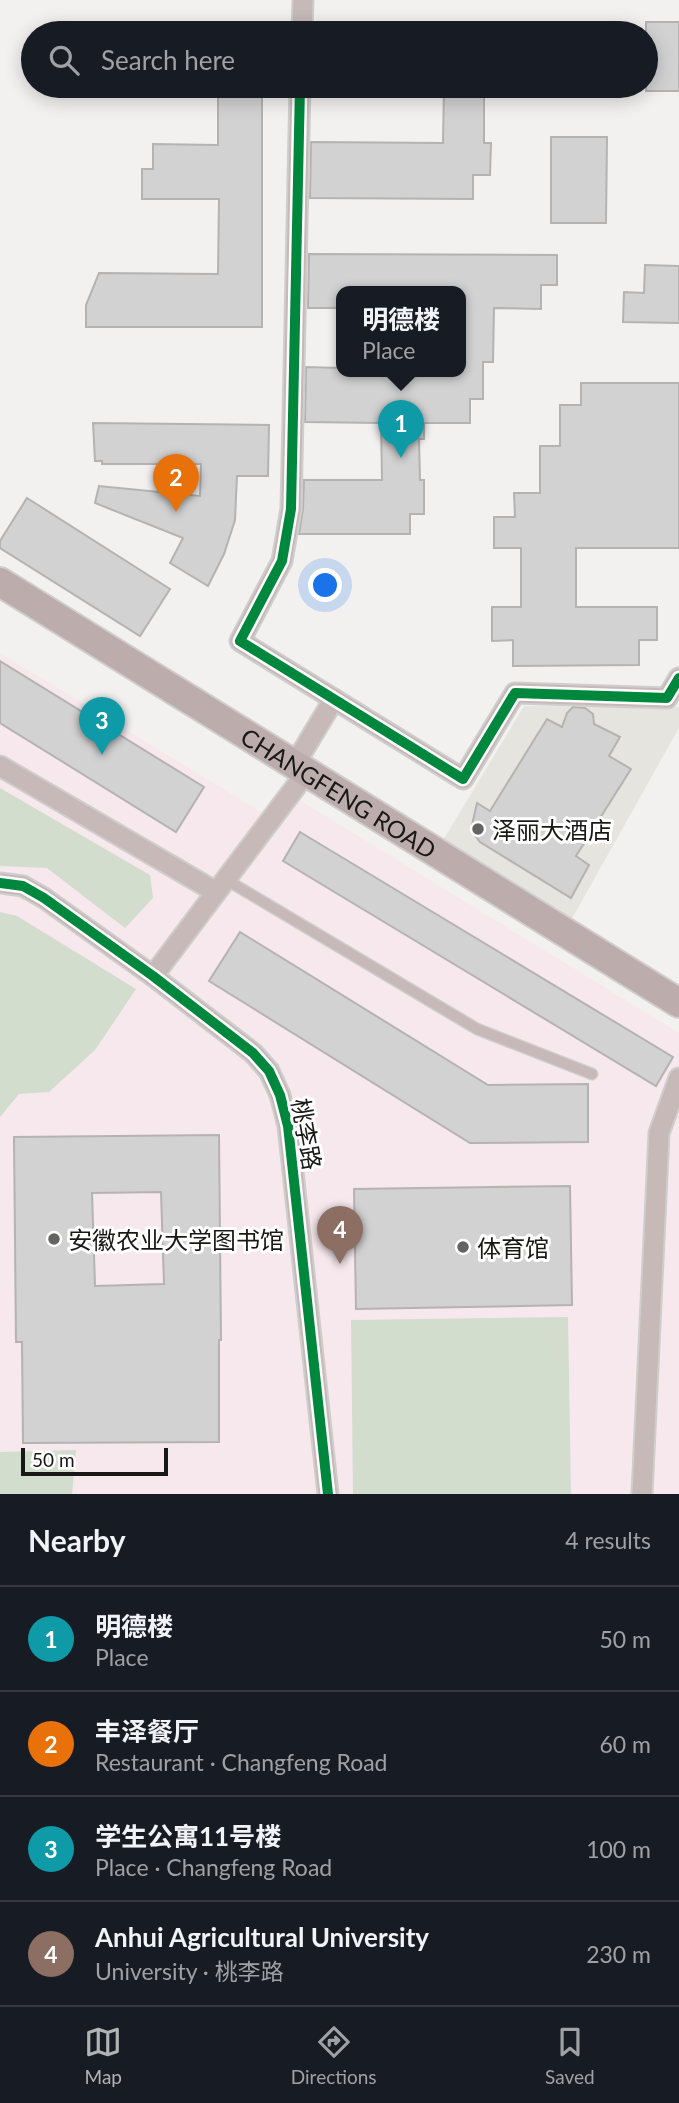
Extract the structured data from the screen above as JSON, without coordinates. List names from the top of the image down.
{
  "streets": {
    "main road": ["CHANGFENG ROAD"],
    "street": ["桃李路"]
  },
  "places": ["泽丽大酒店", "安徽农业大学图书馆", "体育馆"],
  "scale_bar": "50 m",
  "page": {
    "search": "Search here",
    "popup": ["明德楼", "Place"],
    "pins": [
      "1",
      "2",
      "3",
      "4"
    ],
    "scale": "50 m",
    "heading": ["Nearby", "4 results"],
    "list": [
      {
        "mark": "1",
        "name": "明德楼",
        "note": "Place",
        "value": "50 m"
      },
      {
        "mark": "2",
        "name": "丰泽餐厅",
        "note": "Restaurant · Changfeng Road",
        "value": "60 m"
      },
      {
        "mark": "3",
        "name": "学生公寓11号楼",
        "note": "Place · Changfeng Road",
        "value": "100 m"
      },
      {
        "mark": "4",
        "name": "Anhui Agricultural University",
        "note": "University · 桃李路",
        "value": "230 m"
      }
    ],
    "nav": ["Map", "Directions", "Saved"]
  }
}
